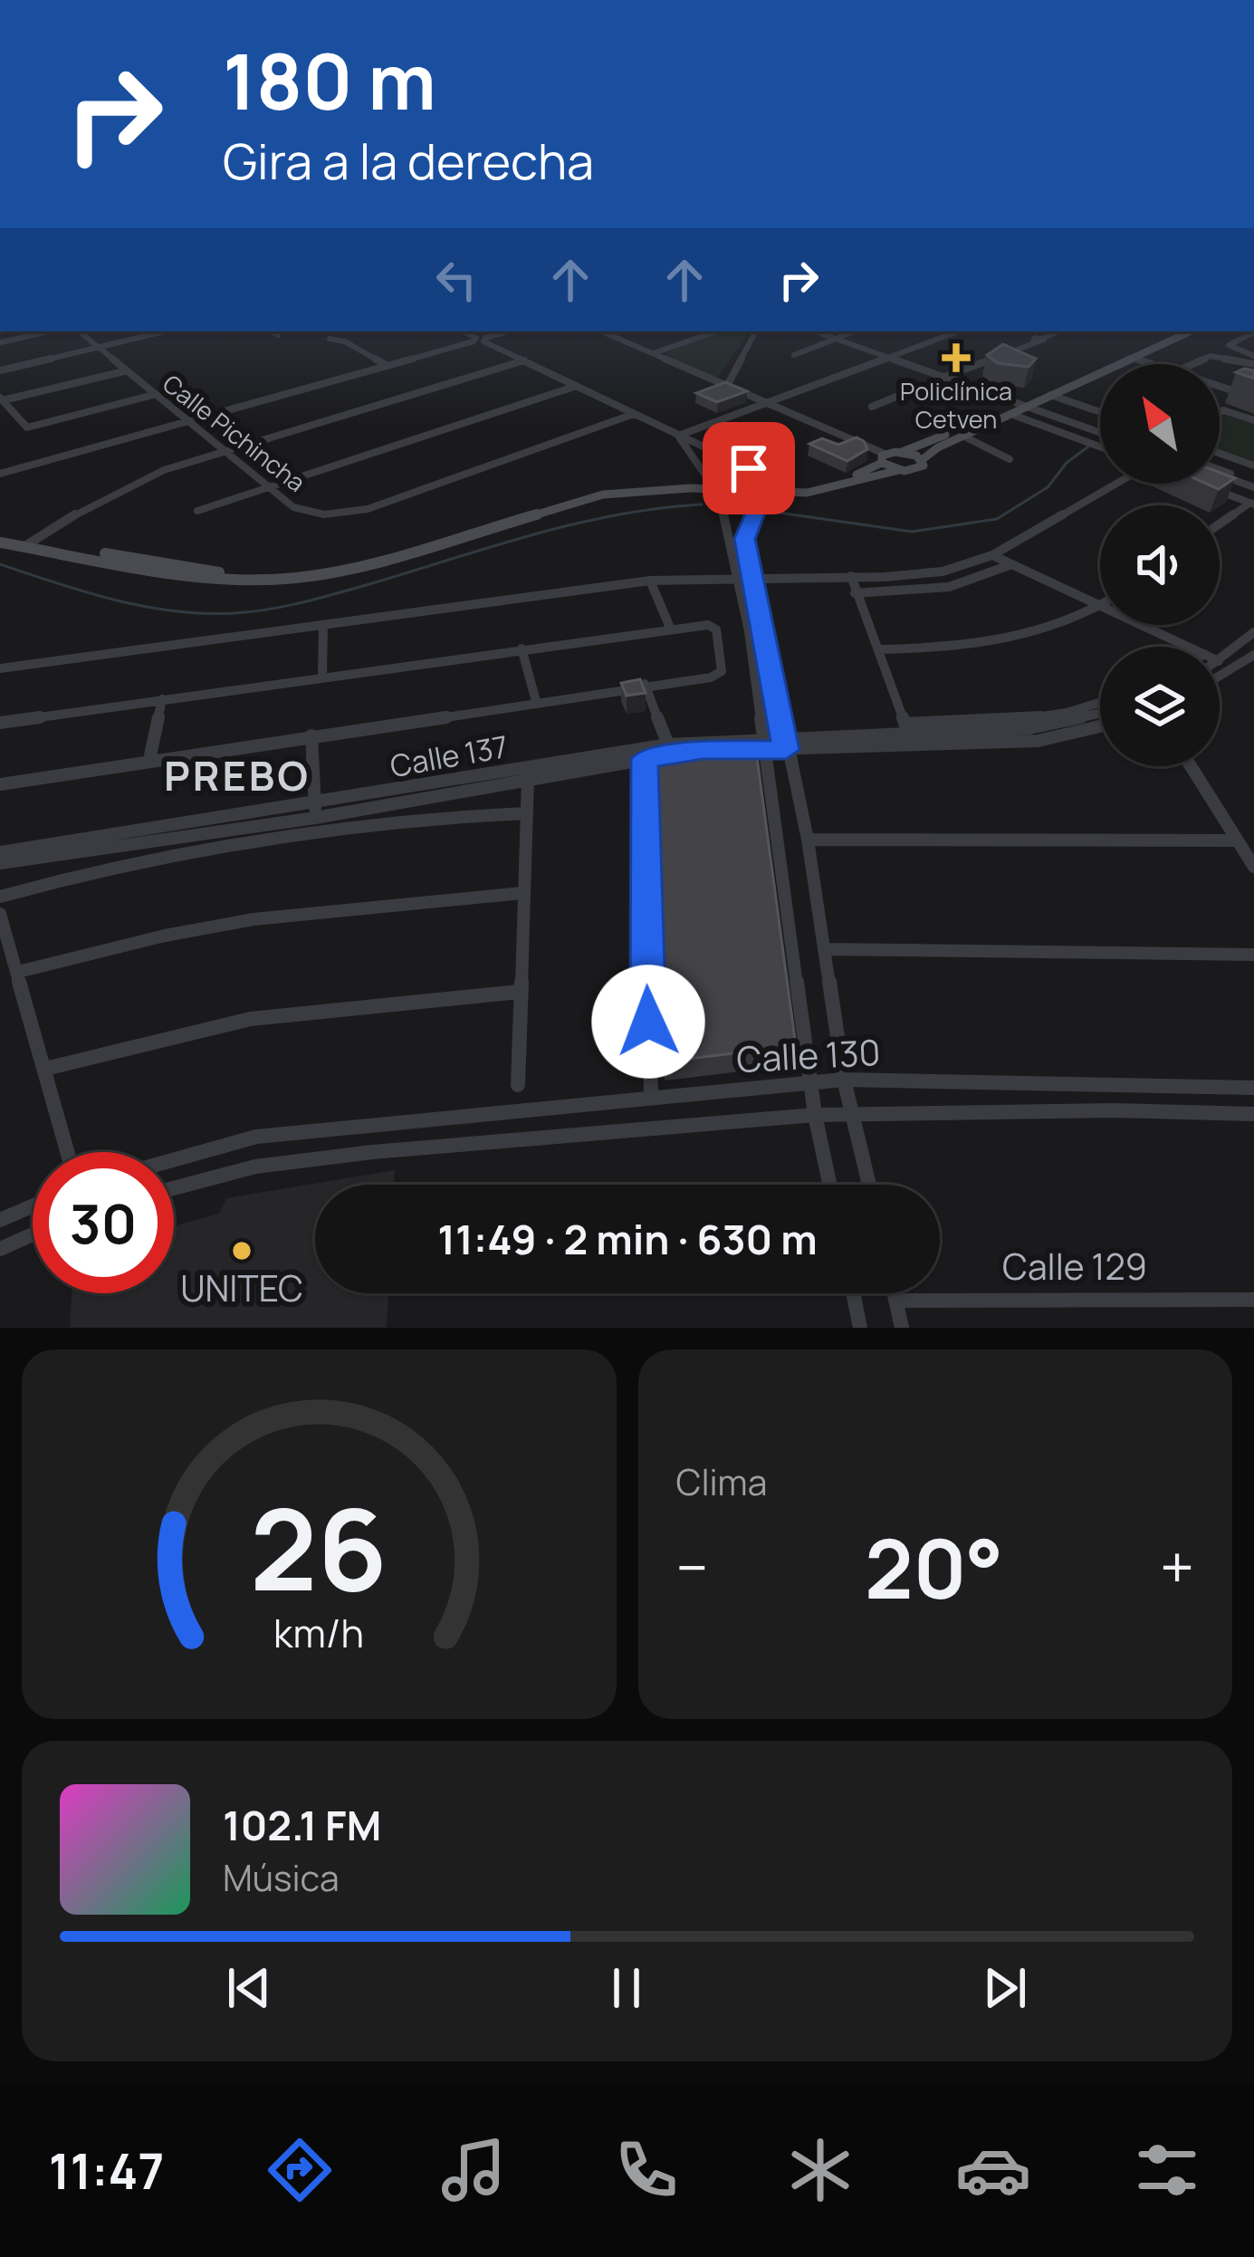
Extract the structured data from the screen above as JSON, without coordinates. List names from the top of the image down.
{
  "streets": {
    "street": [
      "Calle Pichincha",
      "Calle 137",
      "Calle 130",
      "Calle 129"
    ]
  },
  "districts": ["PREBO"],
  "places": {
    "health": ["Policlínica Cetven"],
    "other": ["UNITEC"]
  },
  "north": "top left",
  "page": {
    "turn": ["180 m", "Gira a la derecha"],
    "limit": "30",
    "trip": "11:49 · 2 min · 630 m",
    "tile": "Clima",
    "heat": ["−", "20°", "+"],
    "song": ["102.1 FM", "Música"],
    "tabs": "11:47",
    "gauge": ["26", "km/h"]
  }
}
